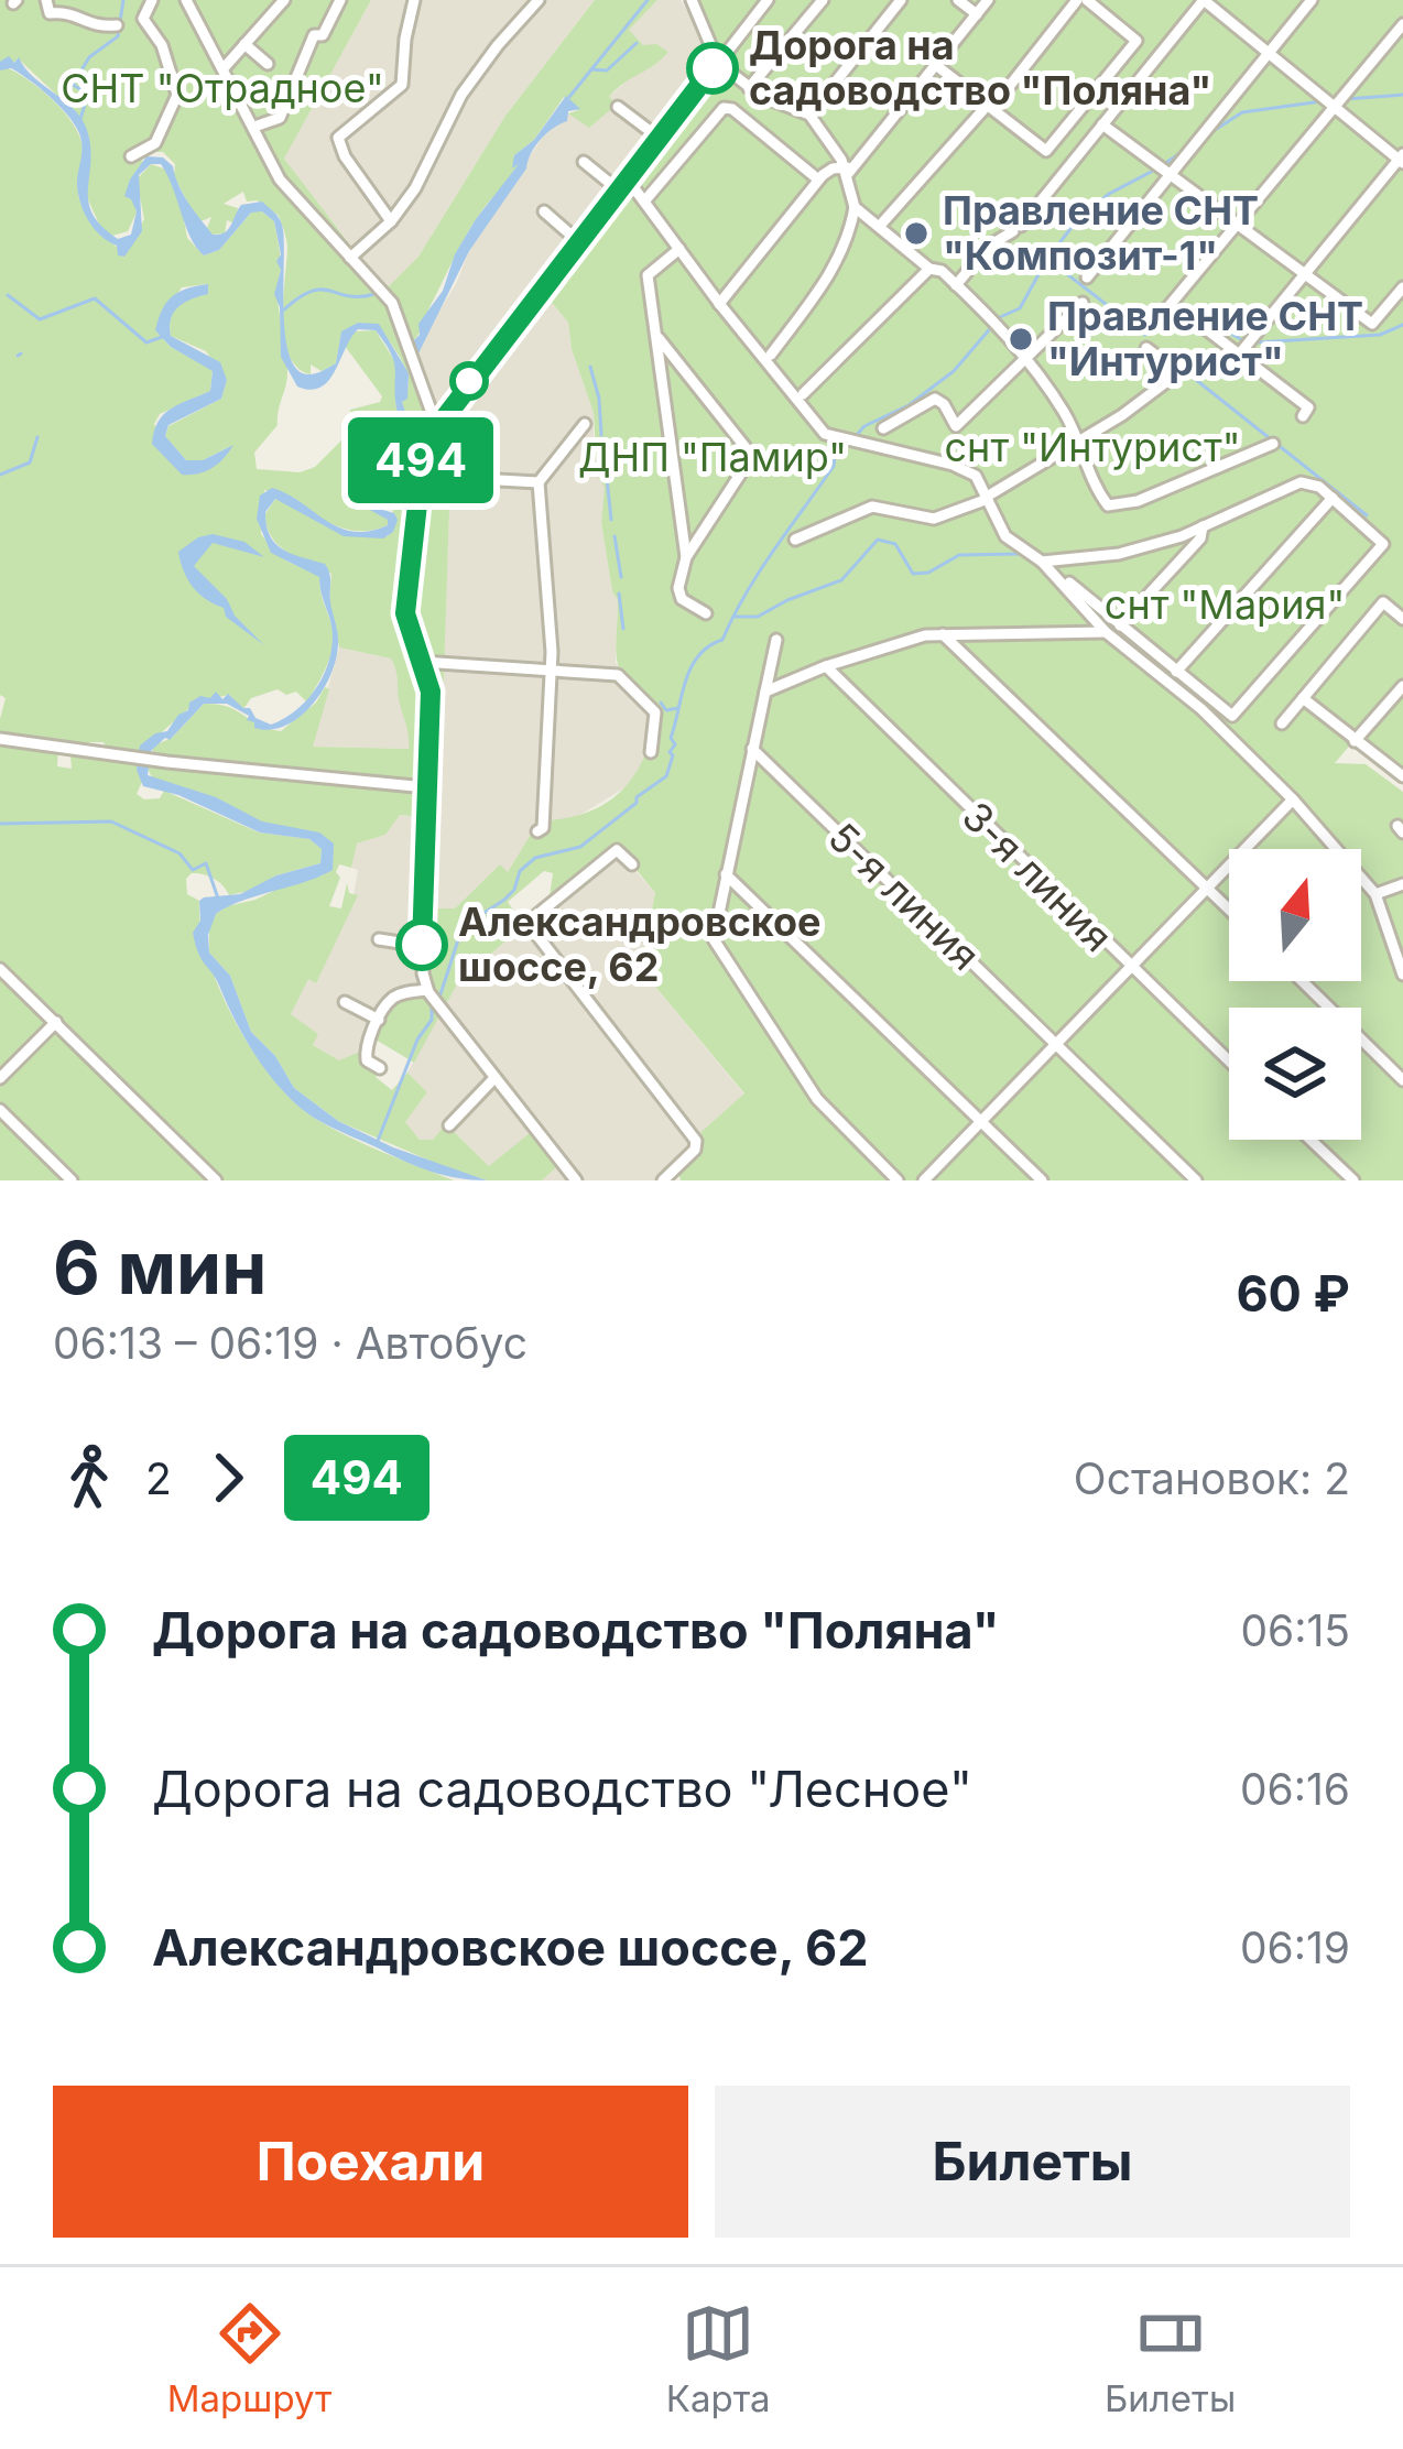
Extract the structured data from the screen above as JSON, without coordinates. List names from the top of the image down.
{
  "streets": {
    "street": ["3-я линия", "5-я линия"]
  },
  "parks": [
    "СНТ \"Отрадное\"",
    "снт \"Интурист\"",
    "ДНП \"Памир\"",
    "снт \"Мария\""
  ],
  "places": [
    "Дорога на садоводство \"Поляна\"",
    "Правление СНТ \"Композит-1\"",
    "Правление СНТ \"Интурист\"",
    "Александровское шоссе, 62"
  ],
  "lines": ["bus line 494"],
  "north": "top",
  "page": {
    "on_map": "494",
    "heading": ["6 мин", "06:13 – 06:19 · Автобус", "60 ₽"],
    "legs": ["2", "494", "Остановок: 2"],
    "list": [
      {
        "name": "Дорога на садоводство \"Поляна\"",
        "value": "06:15"
      },
      {
        "name": "Дорога на садоводство \"Лесное\"",
        "value": "06:16"
      },
      {
        "name": "Александровское шоссе, 62",
        "value": "06:19"
      }
    ],
    "buttons": ["Поехали", "Билеты"],
    "tabs": ["Маршрут", "Карта", "Билеты"]
  }
}
